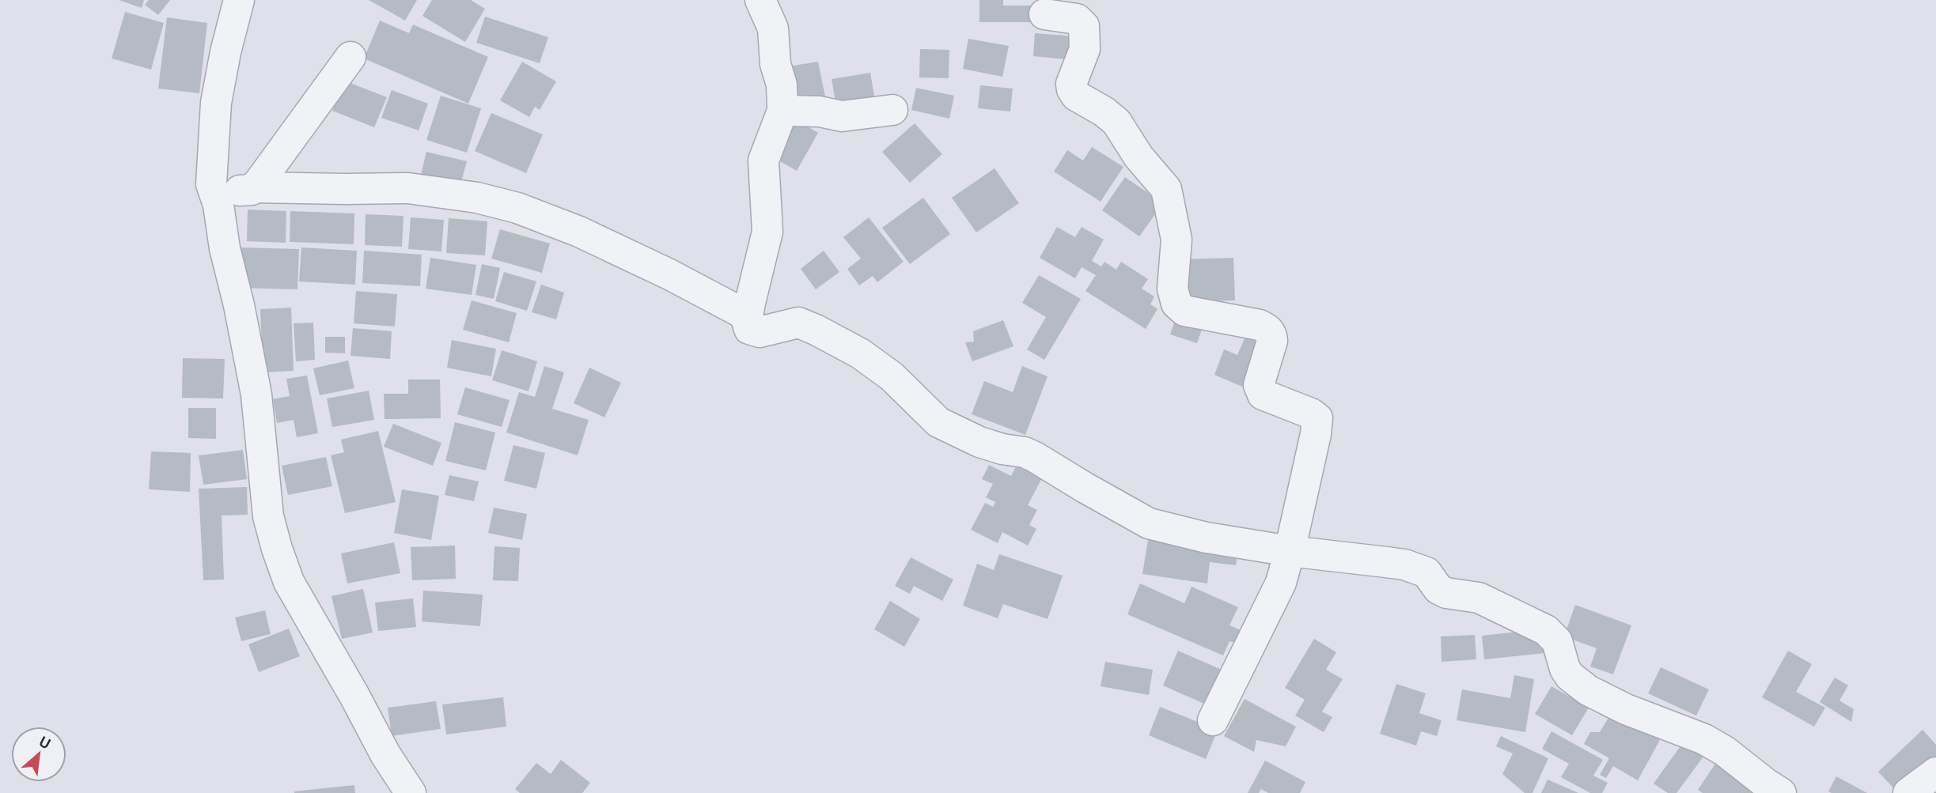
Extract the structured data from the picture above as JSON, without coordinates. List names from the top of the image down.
{
  "north": "top right"
}
